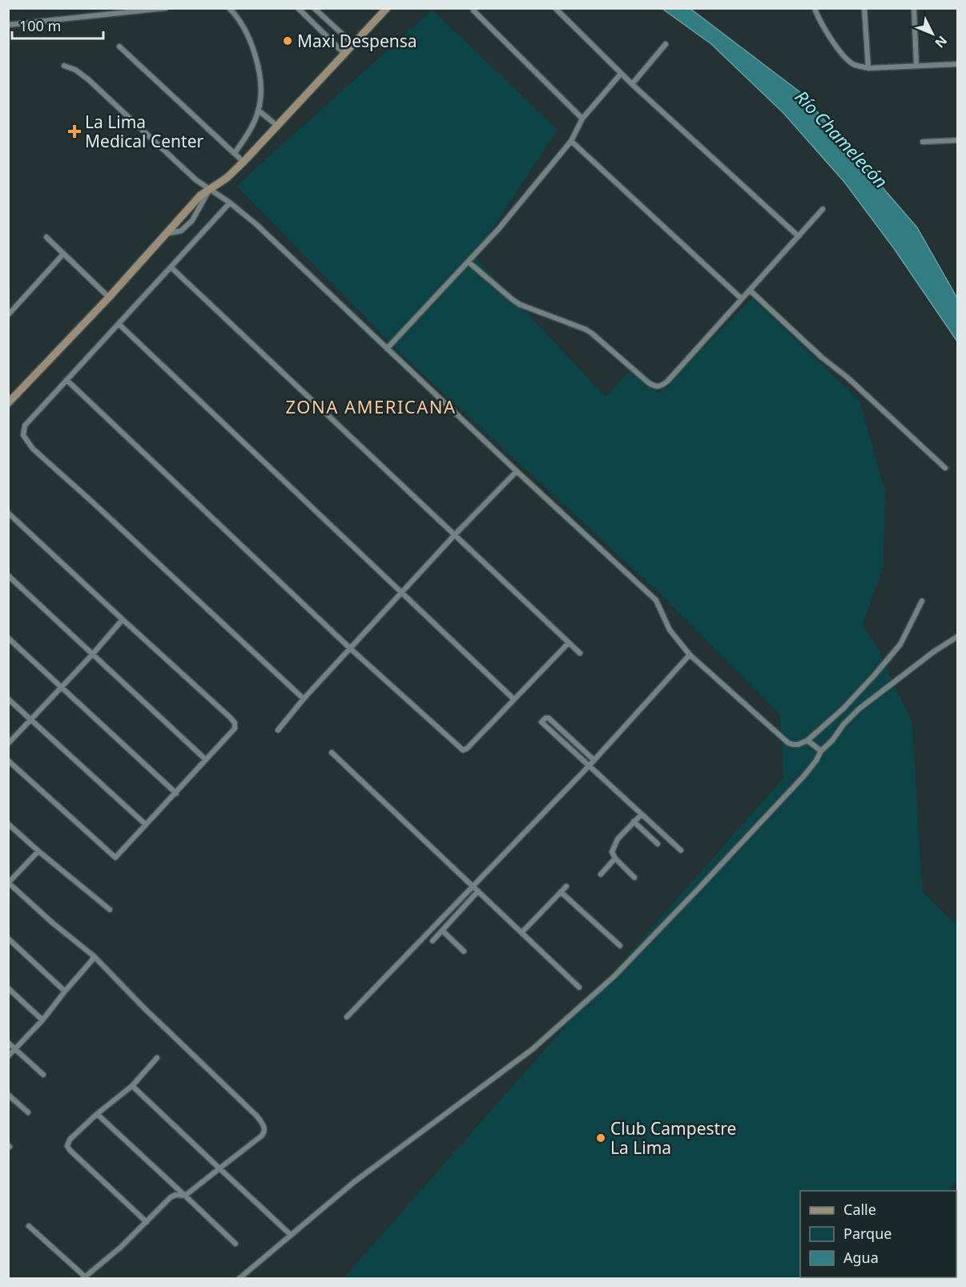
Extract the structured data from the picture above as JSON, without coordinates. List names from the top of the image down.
{
  "districts": ["ZONA AMERICANA"],
  "water": ["Río Chamelecón"],
  "places": {
    "other": ["Maxi Despensa", "Club Campestre La Lima"],
    "health": ["La Lima Medical Center"]
  },
  "legend": ["Calle", "Parque", "Agua"],
  "scale_bar": "100 m",
  "north": "bottom right"
}
